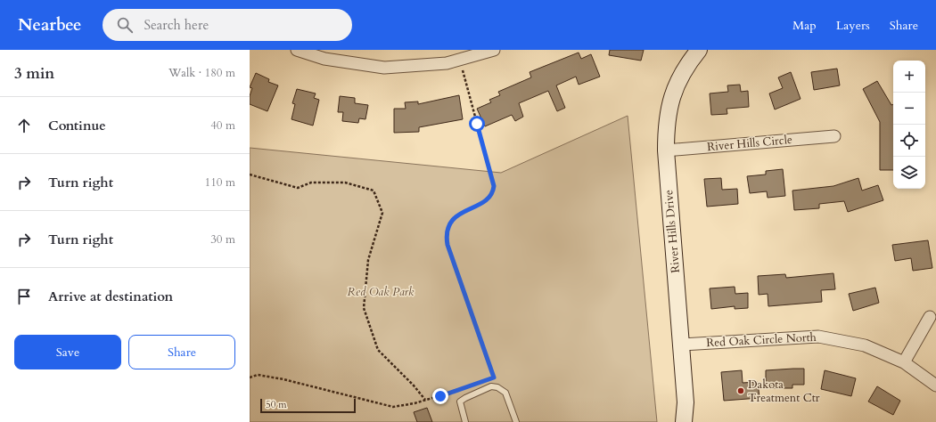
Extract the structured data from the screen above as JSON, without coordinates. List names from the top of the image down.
{
  "streets": {
    "street": ["River Hills Circle", "River Hills Drive", "Red Oak Circle North"]
  },
  "crossings": [
    ["River Hills Circle", "River Hills Drive"],
    ["River Hills Drive", "Red Oak Circle North"]
  ],
  "parks": ["Red Oak Park"],
  "places": ["Dakota Treatment Ctr"],
  "scale_bar": "50 m",
  "page": {
    "header": "Nearbee",
    "search": "Search here",
    "nav": ["Map", "Layers", "Share"],
    "heading": ["3 min", "Walk · 180 m"],
    "map_buttons": ["+", "−"],
    "list": [
      ["Continue", "40 m"],
      ["Turn right", "110 m"],
      ["Turn right", "30 m"],
      "Arrive at destination"
    ],
    "buttons": ["Save", "Share"],
    "scale": "50 m"
  }
}
